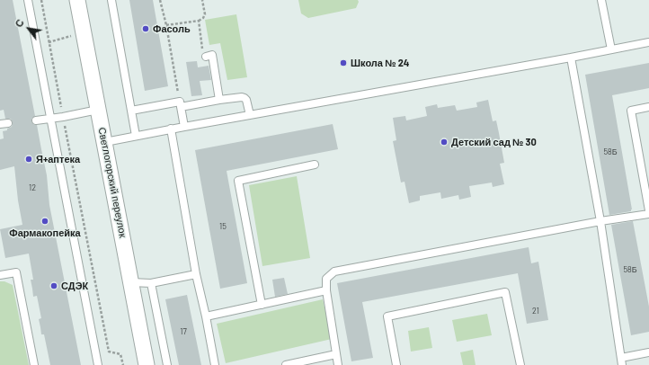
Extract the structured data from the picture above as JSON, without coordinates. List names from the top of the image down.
{
  "streets": {
    "street": ["Светлогорский переулок"]
  },
  "places": [
    "Фасоль",
    "Школа № 24",
    "Детский сад № 30",
    "Я+аптека",
    "Фармакопейка",
    "СДЭК"
  ],
  "house_numbers": [
    "58Б",
    "12",
    "15",
    "58Б",
    "21",
    "17"
  ],
  "north": "top left"
}
